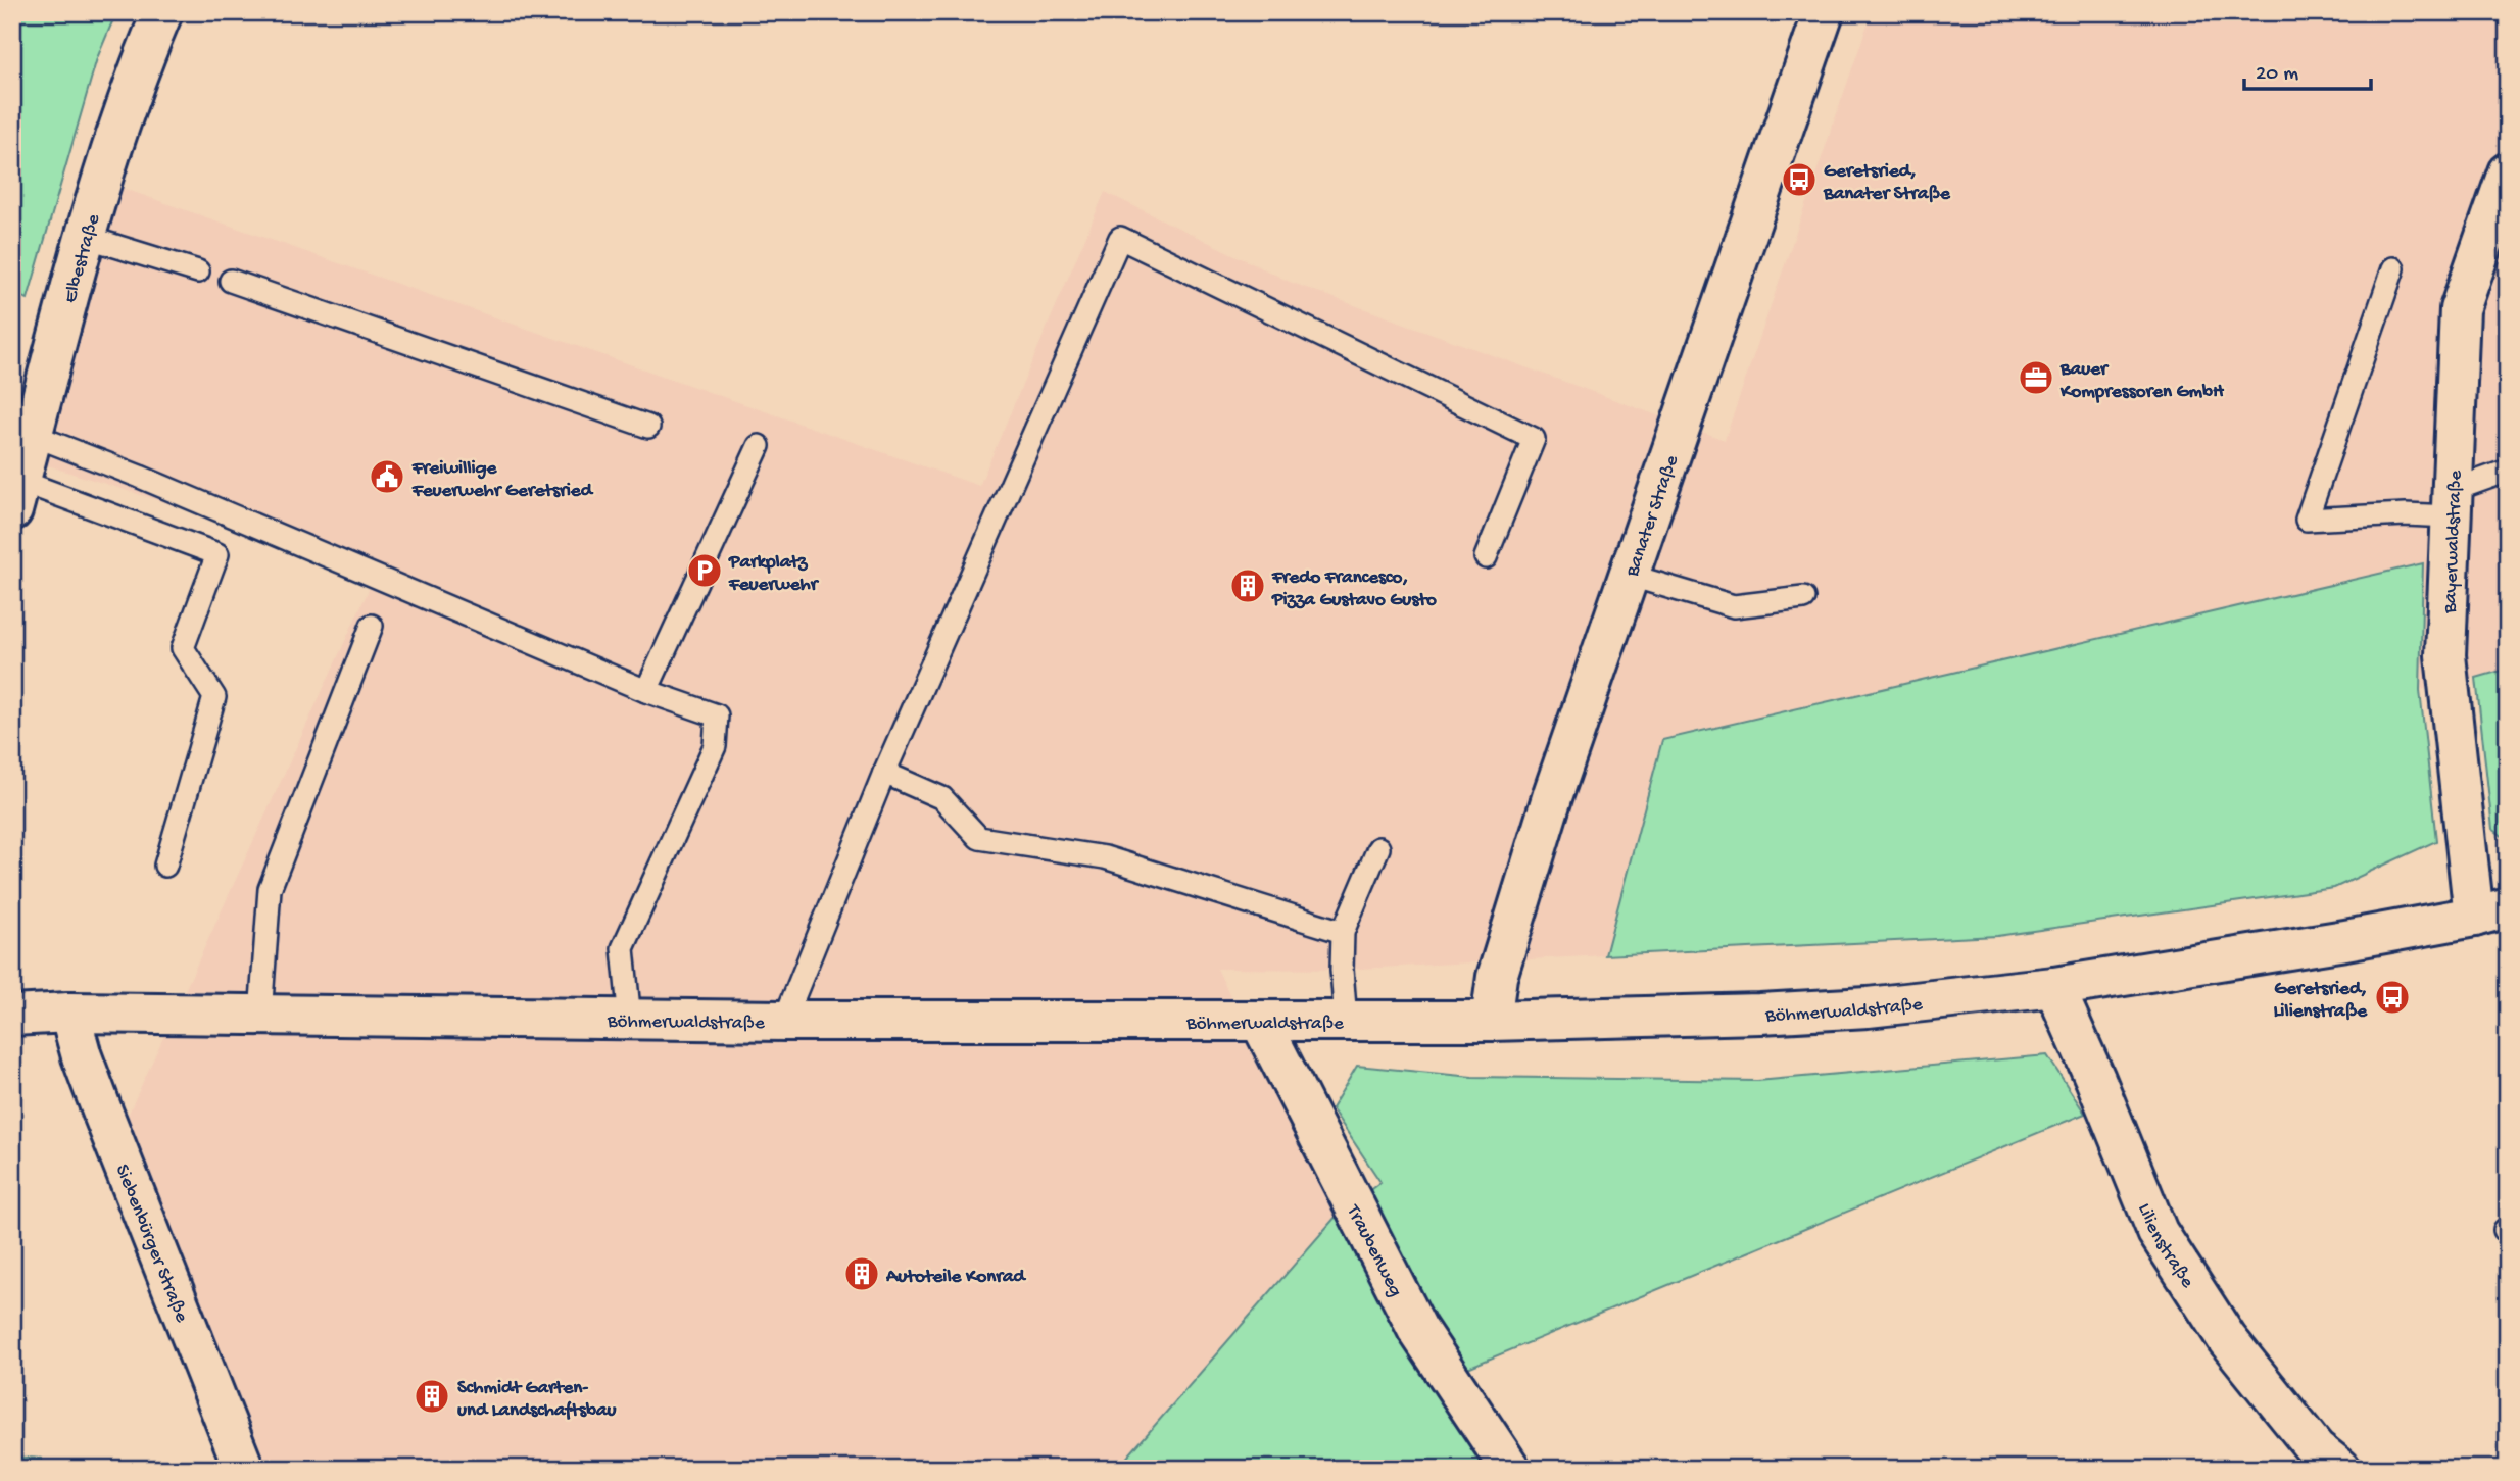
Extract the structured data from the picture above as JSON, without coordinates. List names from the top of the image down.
{
  "streets": {
    "street": [
      "Elbestraße",
      "Banater Straße",
      "Bayerwaldstraße",
      "Böhmerwaldstraße",
      "Siebenbürger Straße",
      "Lilienstraße",
      "Traubenweg"
    ]
  },
  "crossings": [
    ["Banater Straße", "Böhmerwaldstraße"],
    ["Bayerwaldstraße", "Böhmerwaldstraße"],
    ["Böhmerwaldstraße", "Siebenbürger Straße"],
    ["Böhmerwaldstraße", "Lilienstraße"],
    ["Böhmerwaldstraße", "Traubenweg"]
  ],
  "places": {
    "bus stop": ["Geretsried, Banater Straße", "Geretsried, Lilienstraße"],
    "office": ["Bauer Kompressoren GmbH"],
    "public building": ["Freiwillige Feuerwehr Geretsried"],
    "parking": ["Parkplatz Feuerwehr"],
    "building": ["Fredo Francesco, Pizza Gustavo Gusto", "Autoteile Konrad", "Schmidt Garten- und Landschaftsbau"]
  },
  "scale_bar": "20 m"
}
